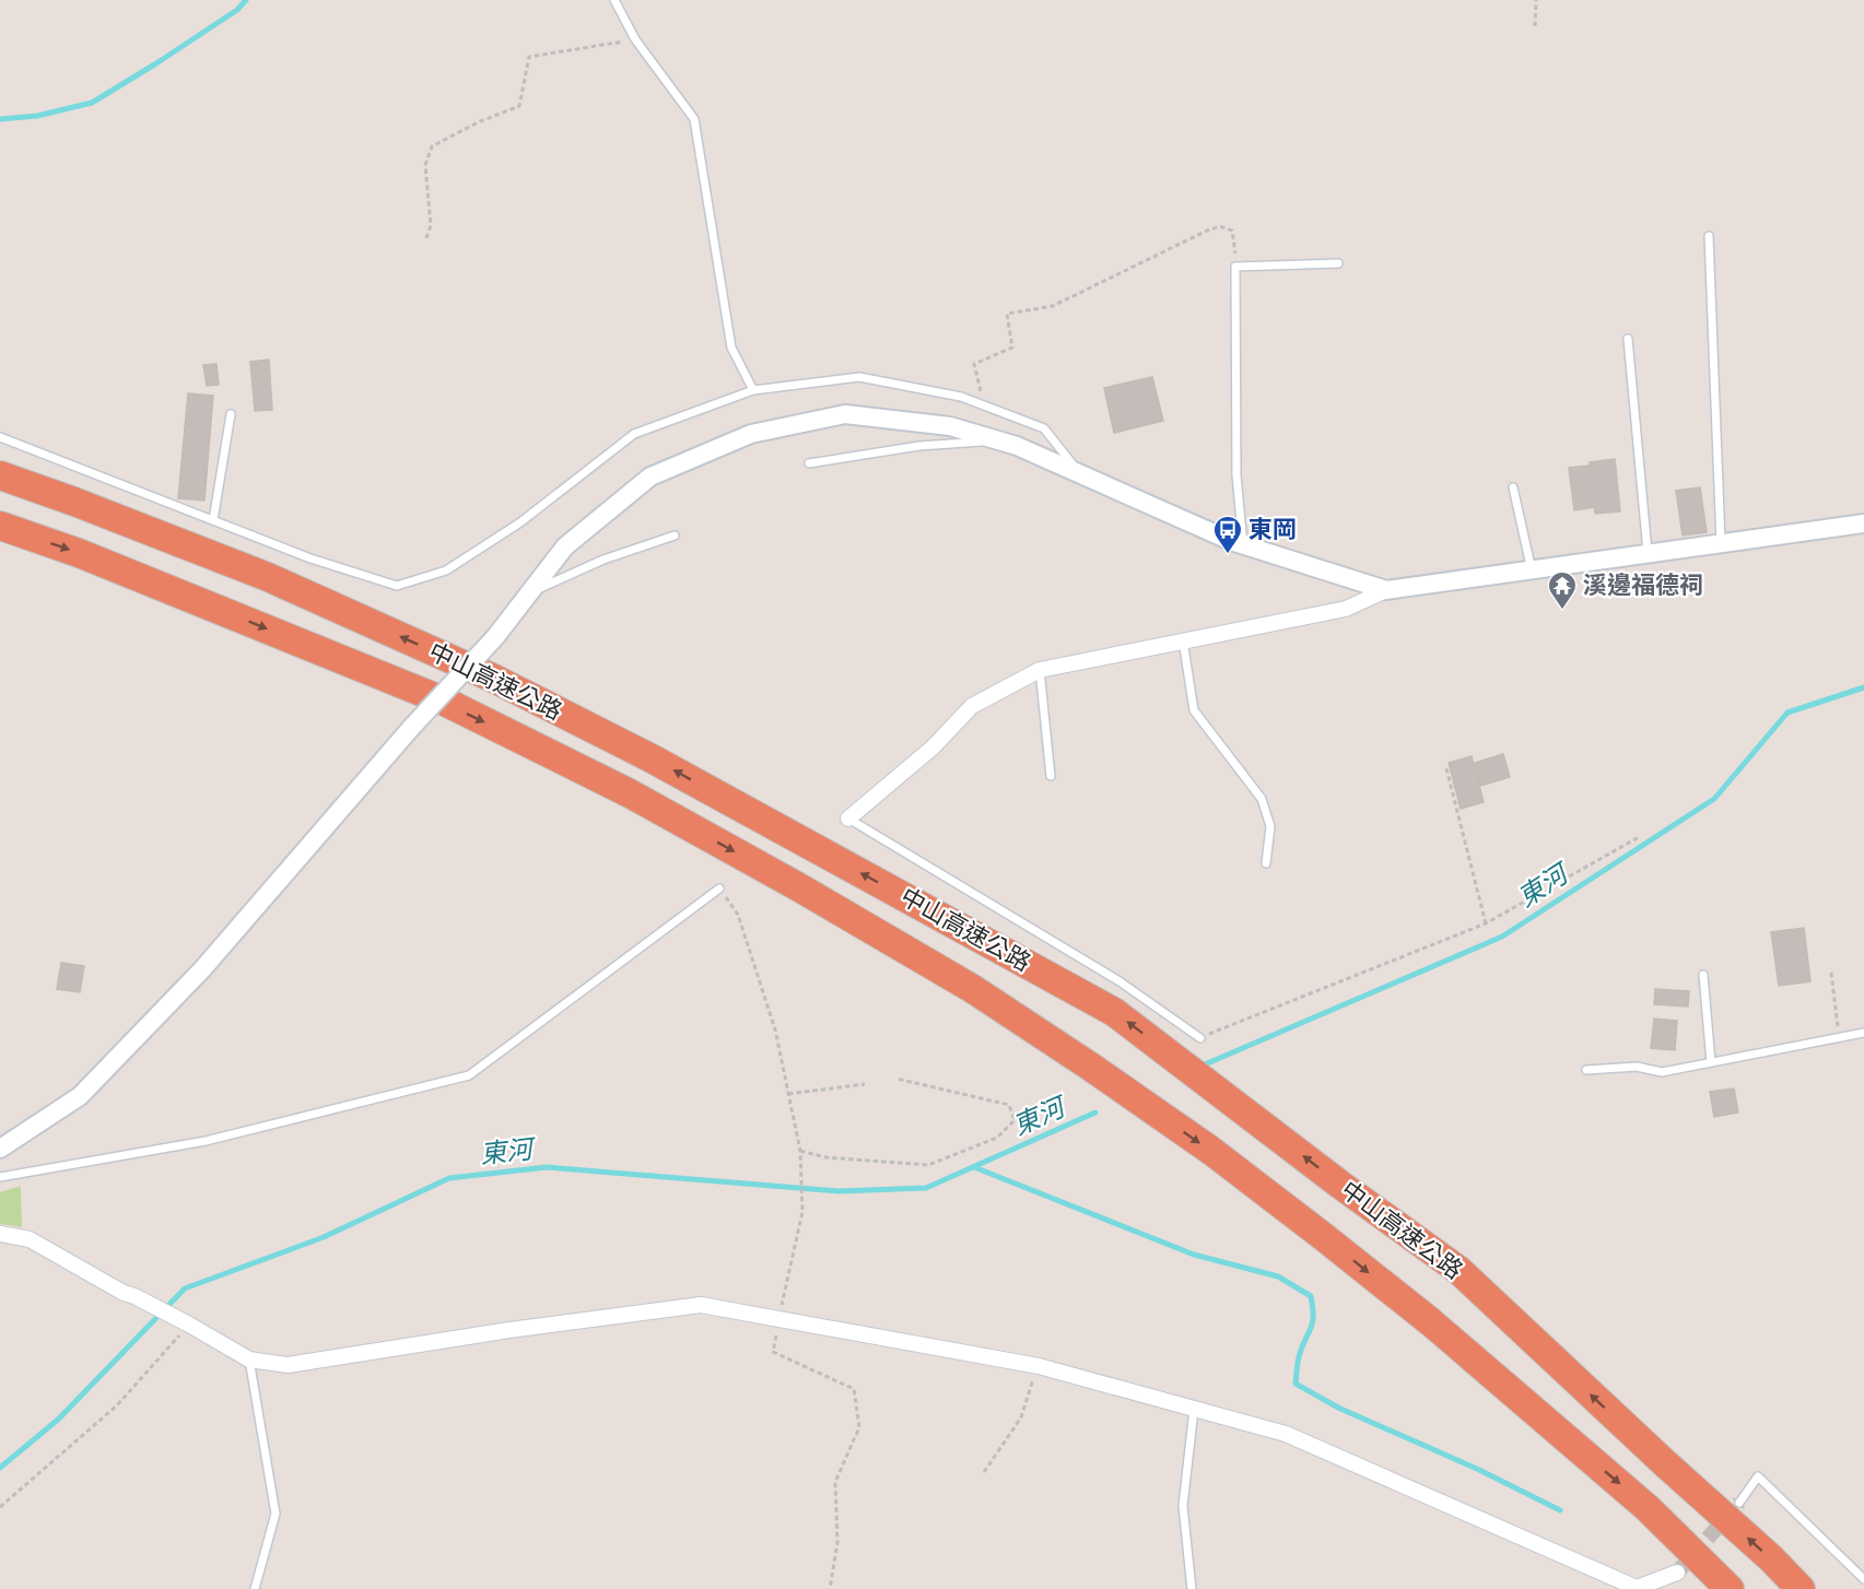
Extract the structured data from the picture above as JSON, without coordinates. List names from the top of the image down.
{
  "streets": {
    "highway": ["中山高速公路"]
  },
  "water": ["東河"],
  "places": {
    "bus stop": ["東岡"],
    "temple": ["溪邊福德祠"]
  }
}
